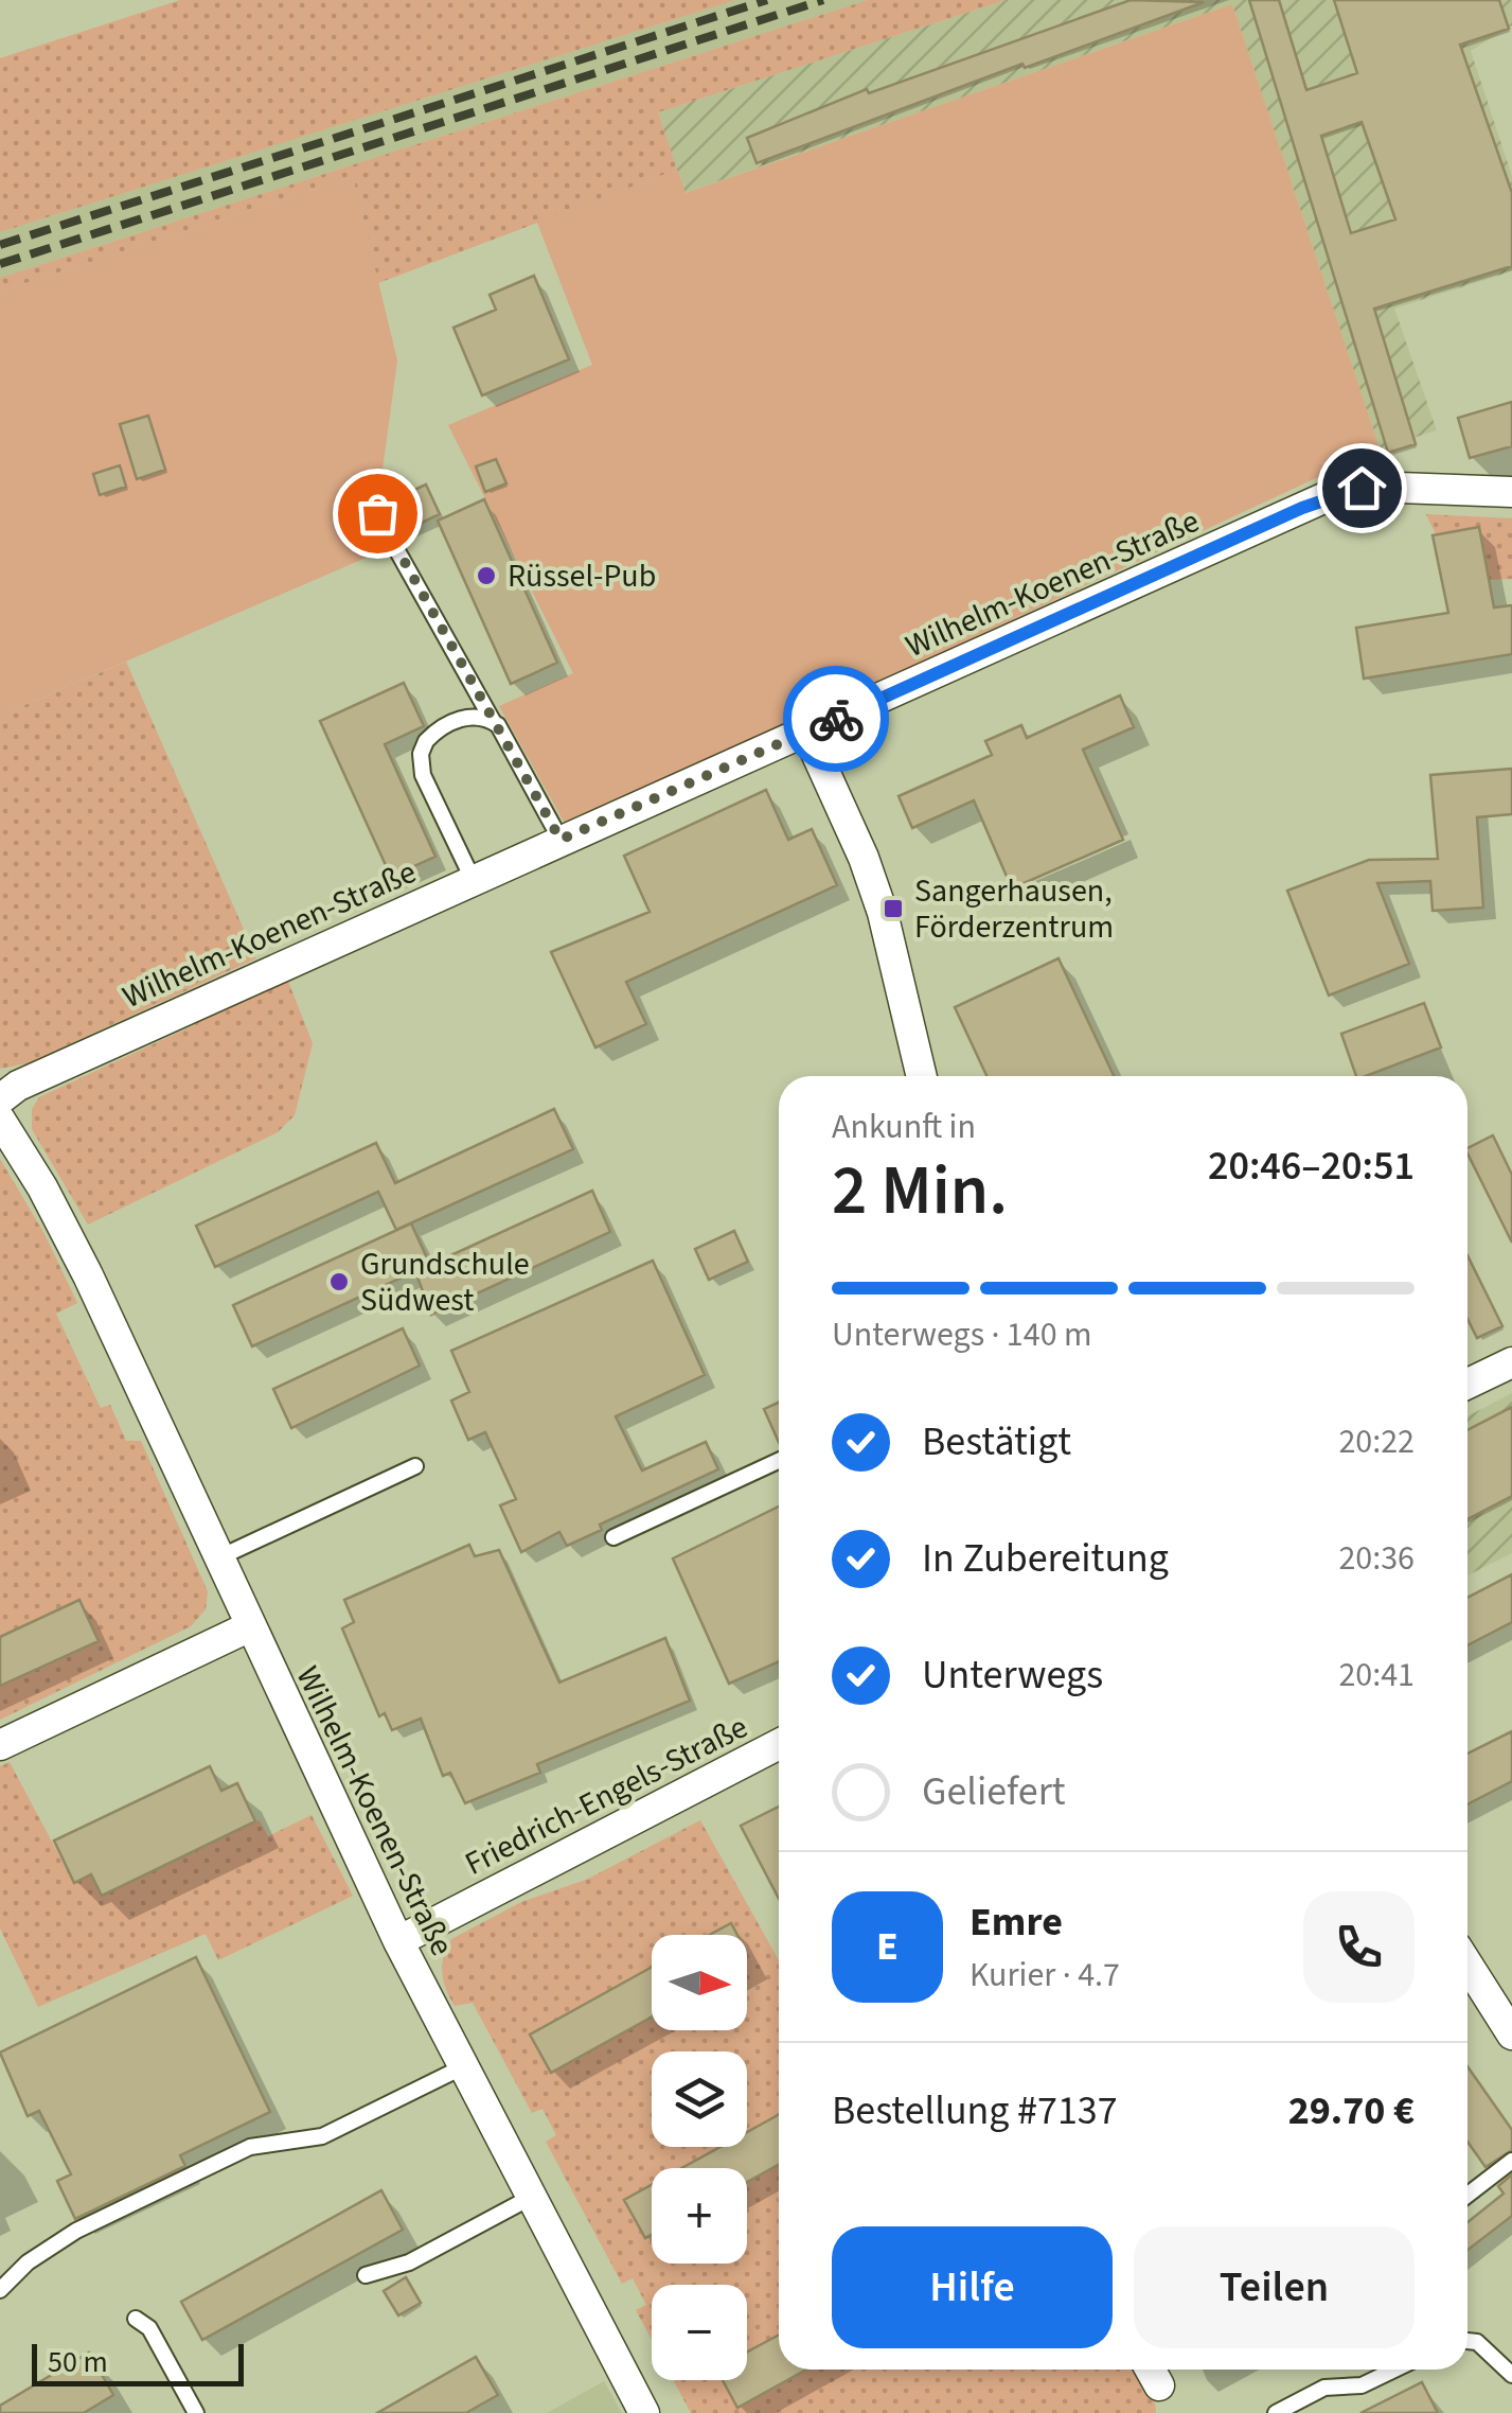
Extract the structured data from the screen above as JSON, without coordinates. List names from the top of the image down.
{
  "streets": {
    "street": ["Wilhelm-Koenen-Straße", "Friedrich-Engels-Straße"]
  },
  "crossings": [
    ["Wilhelm-Koenen-Straße", "Friedrich-Engels-Straße"]
  ],
  "places": {
    "other": ["Rüssel-Pub", "Grundschule Südwest"],
    "transit": ["Sangerhausen, Förderzentrum"]
  },
  "scale_bar": "50 m",
  "north": "right",
  "page": {
    "heading": ["2 Min.", "Ankunft in", "20:46–20:51"],
    "panel": [
      "Emre",
      "Kurier · 4.7",
      "Bestellung #7137",
      "29.70 €"
    ],
    "bar": "Unterwegs · 140 m",
    "list": [
      ["Bestätigt", "20:22"],
      ["In Zubereitung", "20:36"],
      ["Unterwegs", "20:41"],
      "Geliefert"
    ],
    "round": "E",
    "map_buttons": ["+", "−"],
    "buttons": ["Hilfe", "Teilen"],
    "scale": "50 m"
  }
}
